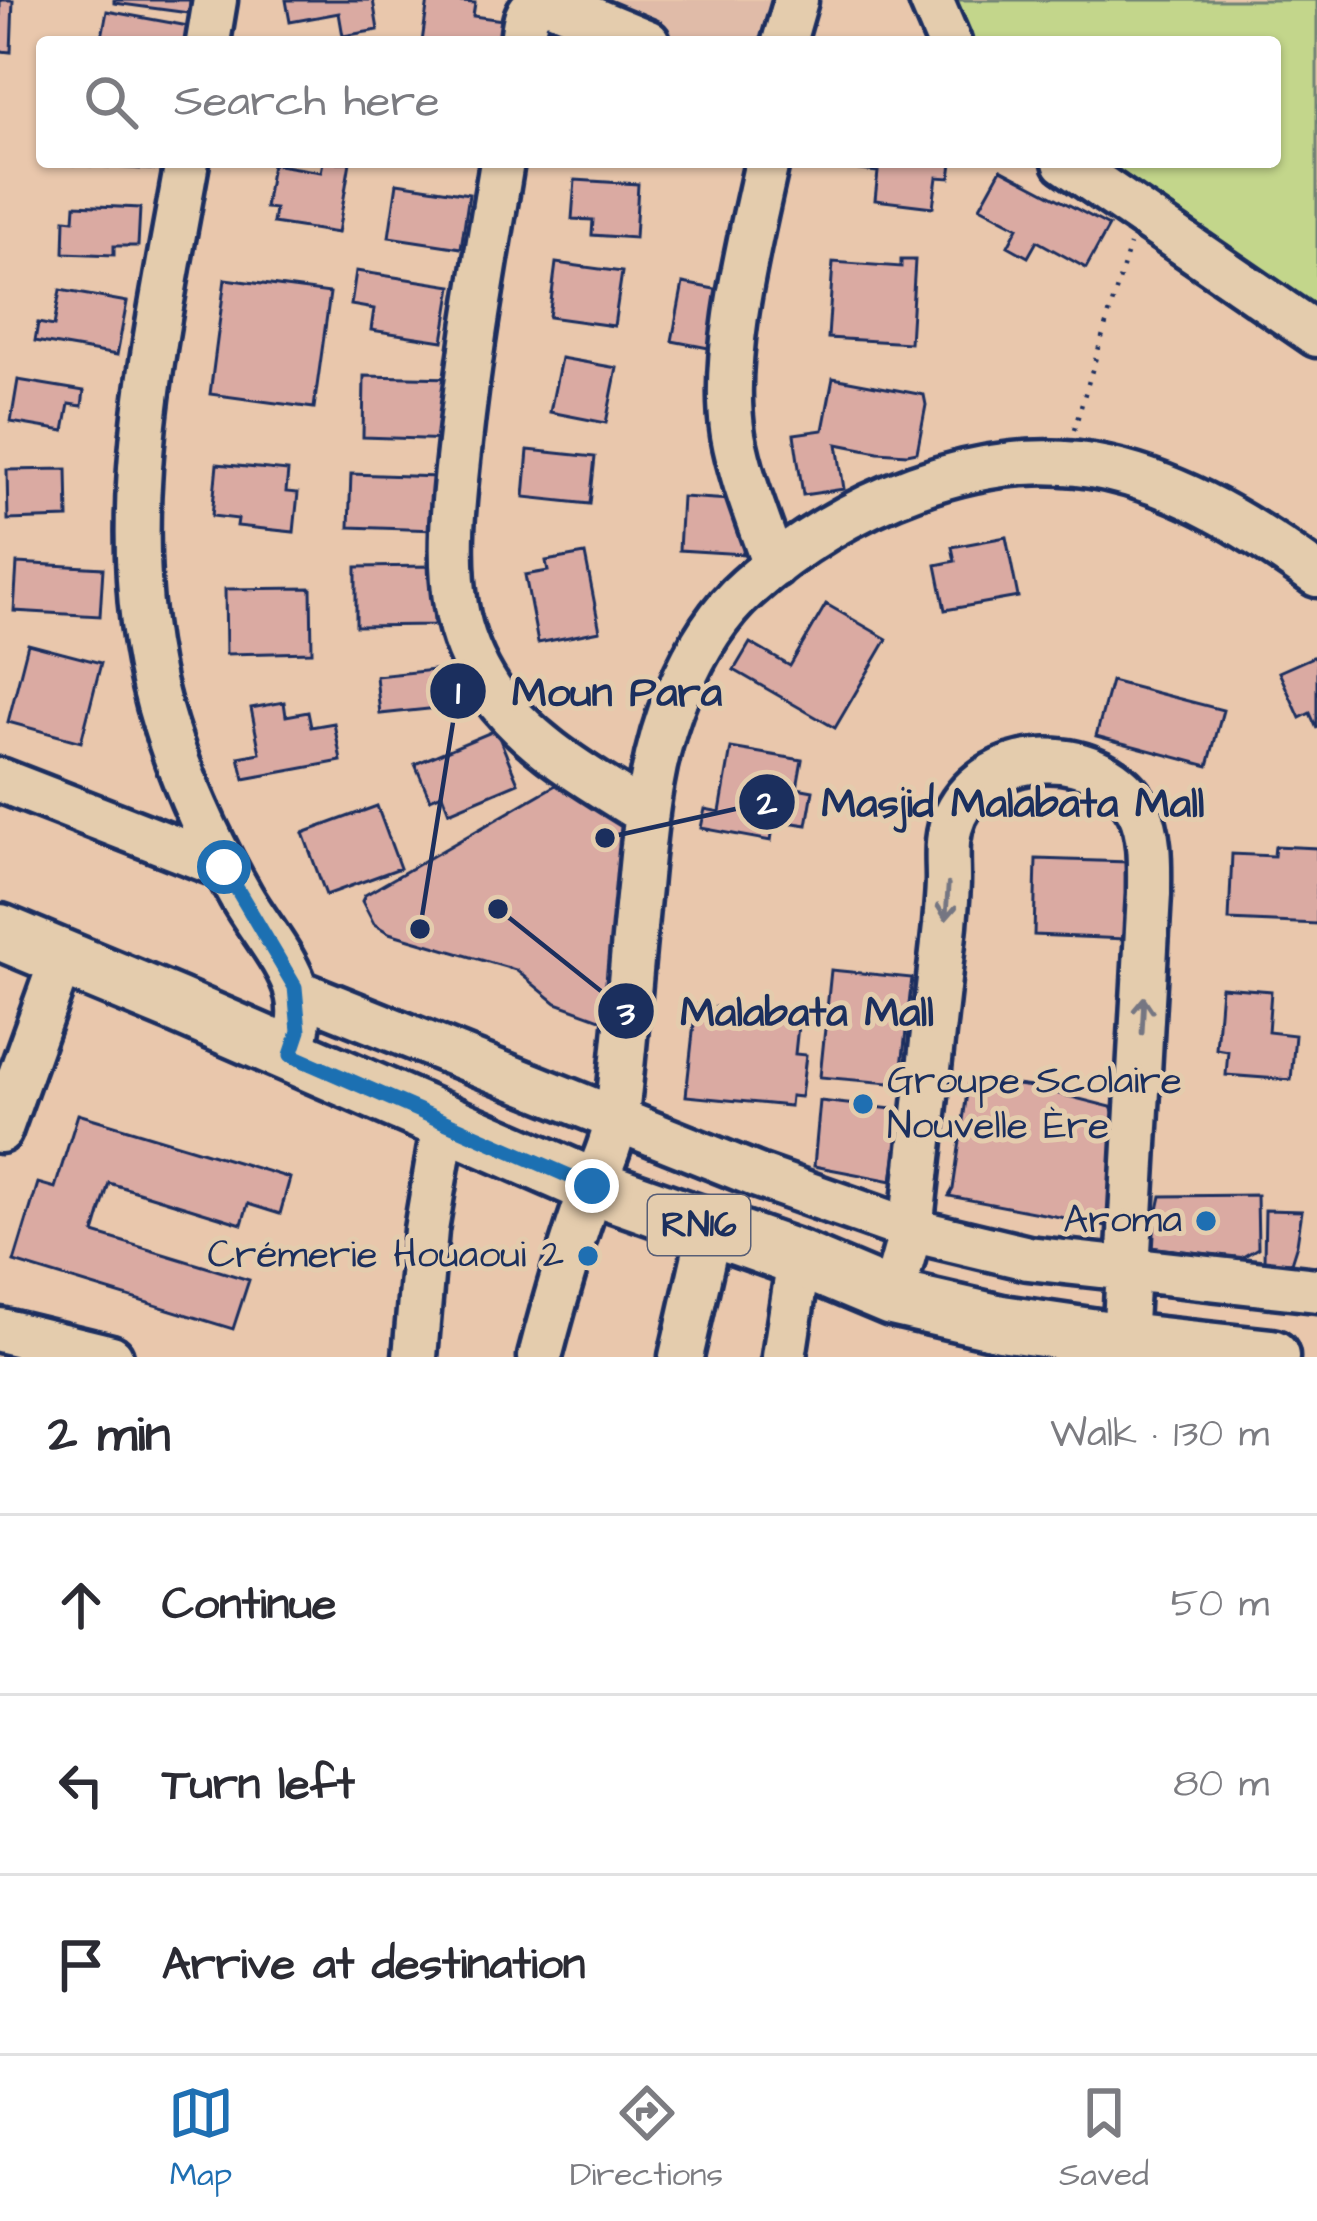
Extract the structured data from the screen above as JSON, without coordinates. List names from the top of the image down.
{
  "streets": {
    "main road": ["RN16"]
  },
  "places": [
    "Masjid Malabata Mall",
    "Malabata Mall",
    "Moun Para",
    "Groupe Scolaire Nouvelle Ère",
    "Aroma",
    "Crémerie Houaoui 2"
  ],
  "page": {
    "search": "Search here",
    "heading": ["2 min", "Walk · 130 m"],
    "list": [
      ["Continue", "50 m"],
      ["Turn left", "80 m"],
      "Arrive at destination"
    ],
    "nav": ["Map", "Directions", "Saved"]
  }
}
